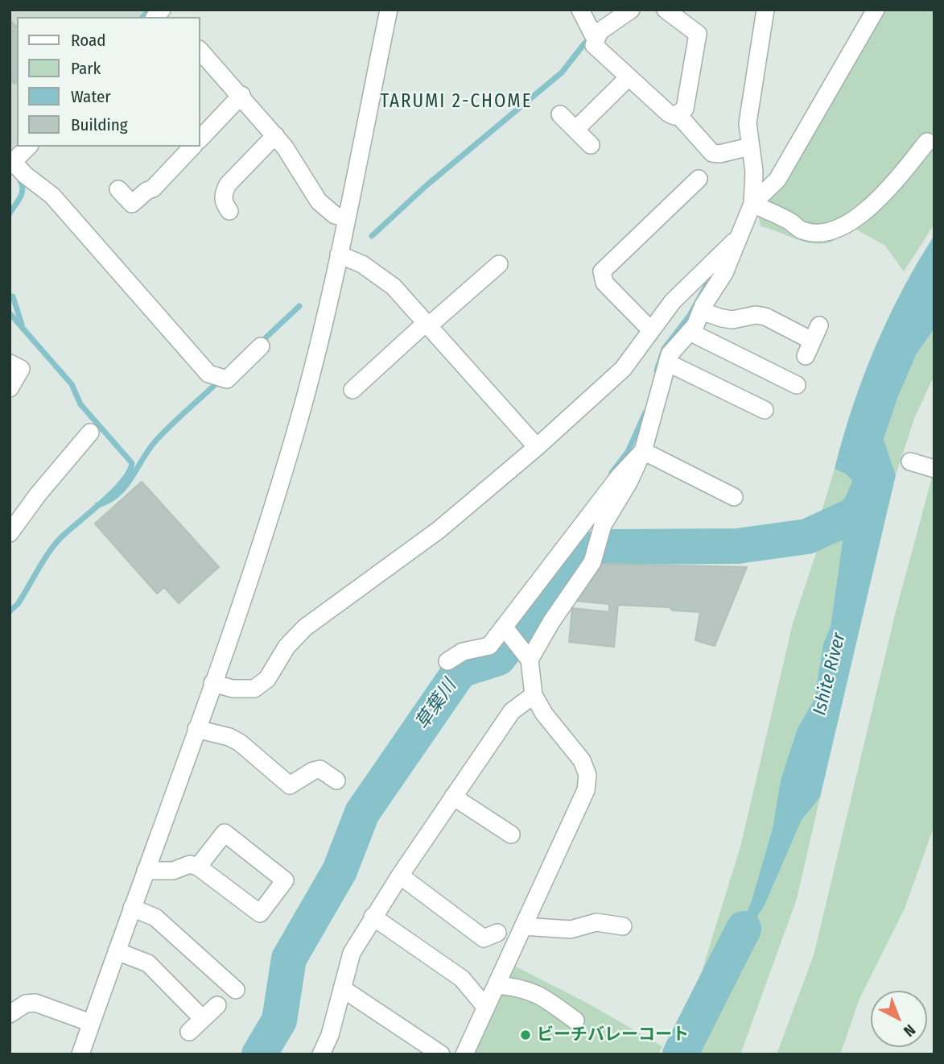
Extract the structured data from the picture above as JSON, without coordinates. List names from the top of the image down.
{
  "districts": ["TARUMI 2-CHOME"],
  "water": ["Ishite River", "草葉川"],
  "places": ["ビーチバレーコート"],
  "legend": [
    "Road",
    "Park",
    "Water",
    "Building"
  ],
  "north": "bottom right"
}
